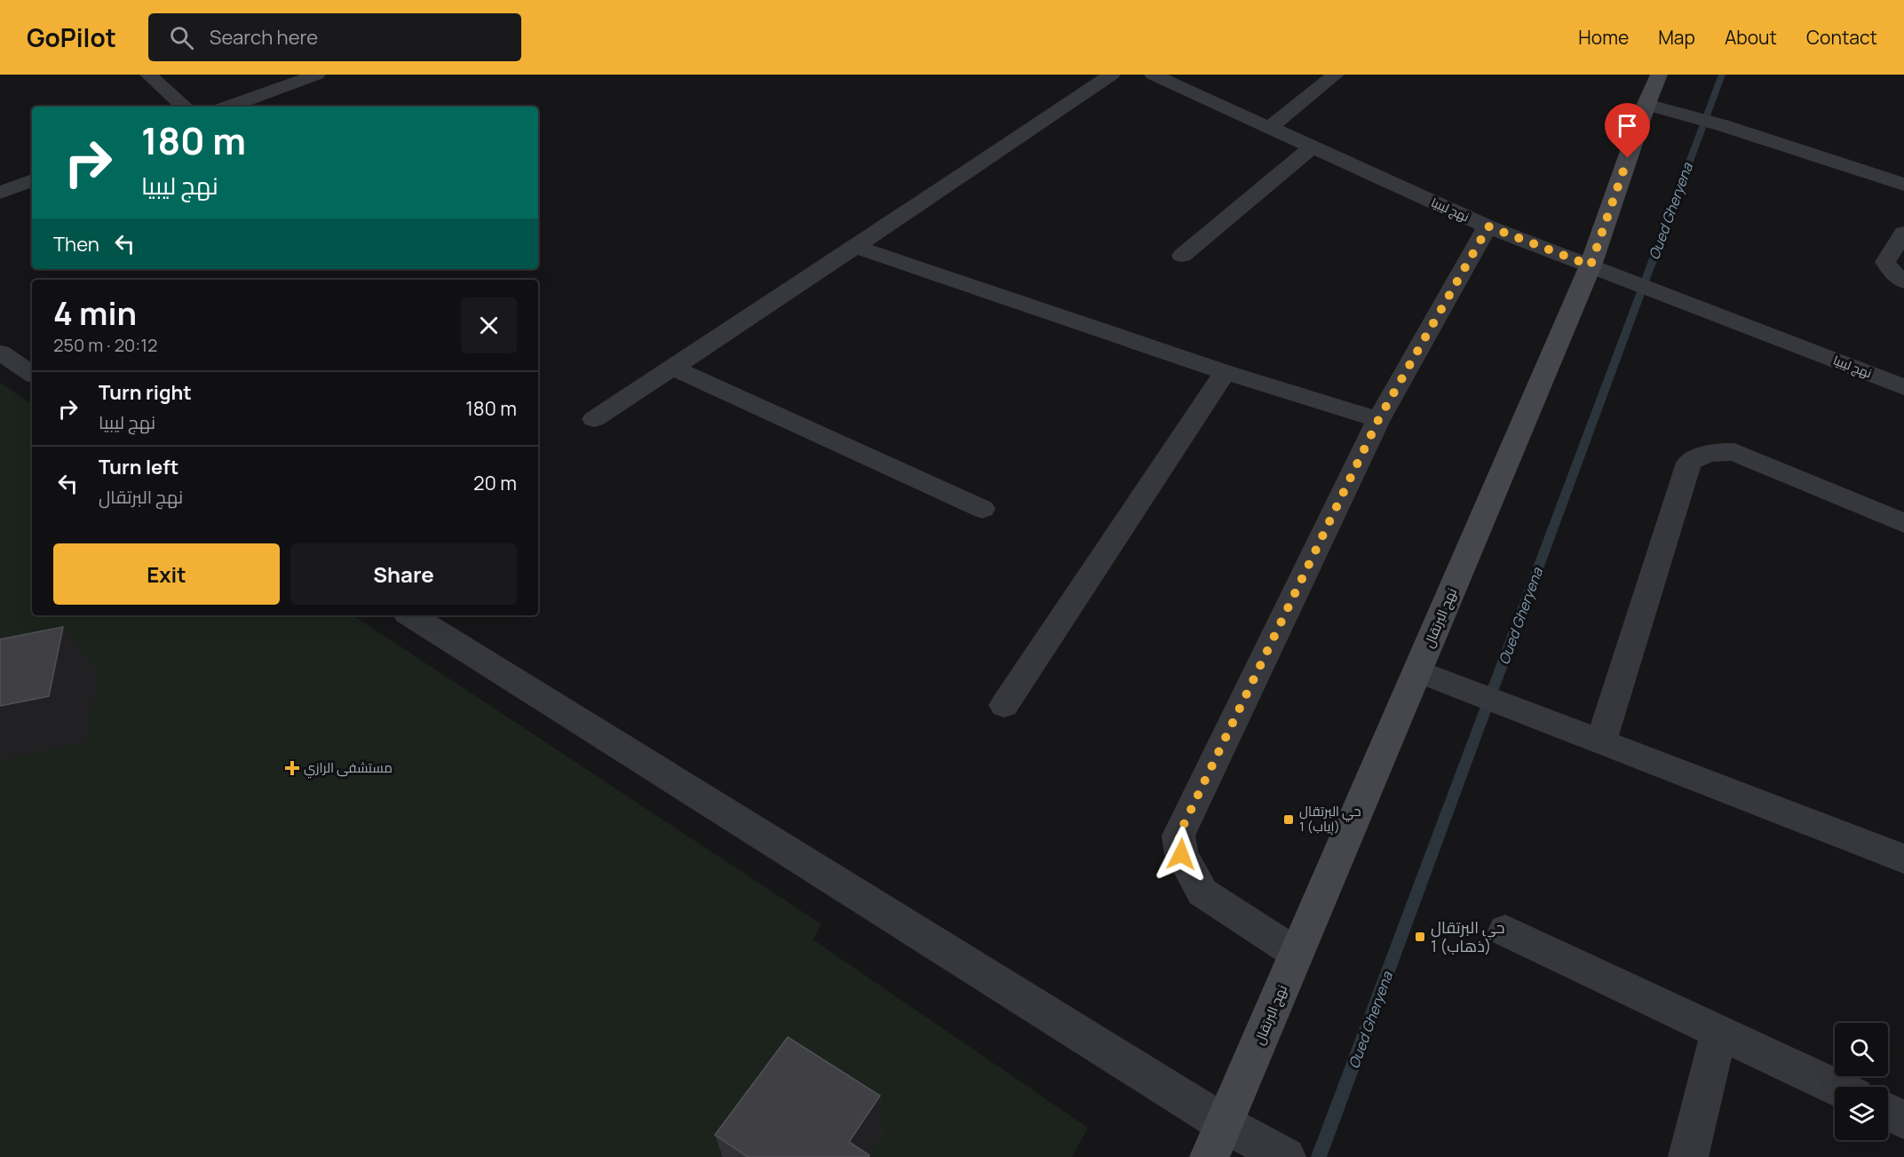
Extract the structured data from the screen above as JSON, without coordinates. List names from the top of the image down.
{
  "streets": {
    "street": ["نهج ليبيا", "نهج البرتقال"]
  },
  "crossings": [
    ["نهج ليبيا", "نهج البرتقال"]
  ],
  "water": ["Oued Gheryena"],
  "places": {
    "health": ["مستشفى الرازي"],
    "transit": ["حي البرتقال 1 (إياب)", "حي البرتقال 1 (ذهاب)"]
  },
  "page": {
    "header": "GoPilot",
    "search": "Search here",
    "nav": [
      "Home",
      "Map",
      "About",
      "Contact"
    ],
    "turn": ["180 m", "نهج ليبيا"],
    "then": "Then",
    "heading": ["4 min", "250 m · 20:12"],
    "list": [
      {
        "name": "Turn right",
        "note": "نهج ليبيا",
        "value": "180 m"
      },
      {
        "name": "Turn left",
        "note": "نهج البرتقال",
        "value": "20 m"
      }
    ],
    "buttons": ["Exit", "Share"]
  }
}
